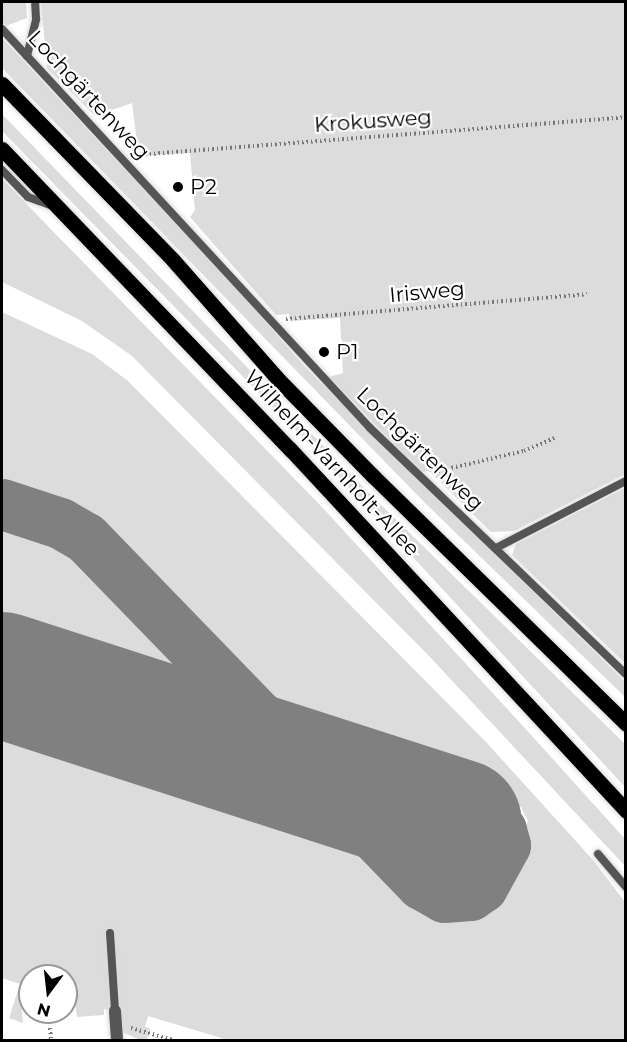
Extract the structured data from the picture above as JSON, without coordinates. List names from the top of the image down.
{
  "streets": {
    "main road": ["Wilhelm-Varnholt-Allee"],
    "lane": ["Lochgärtenweg"],
    "path": ["Krokusweg", "Irisweg"]
  },
  "crossings": [
    ["Lochgärtenweg", "Krokusweg"],
    ["Lochgärtenweg", "Irisweg"]
  ],
  "places": ["P2", "P1"],
  "north": "bottom"
}
